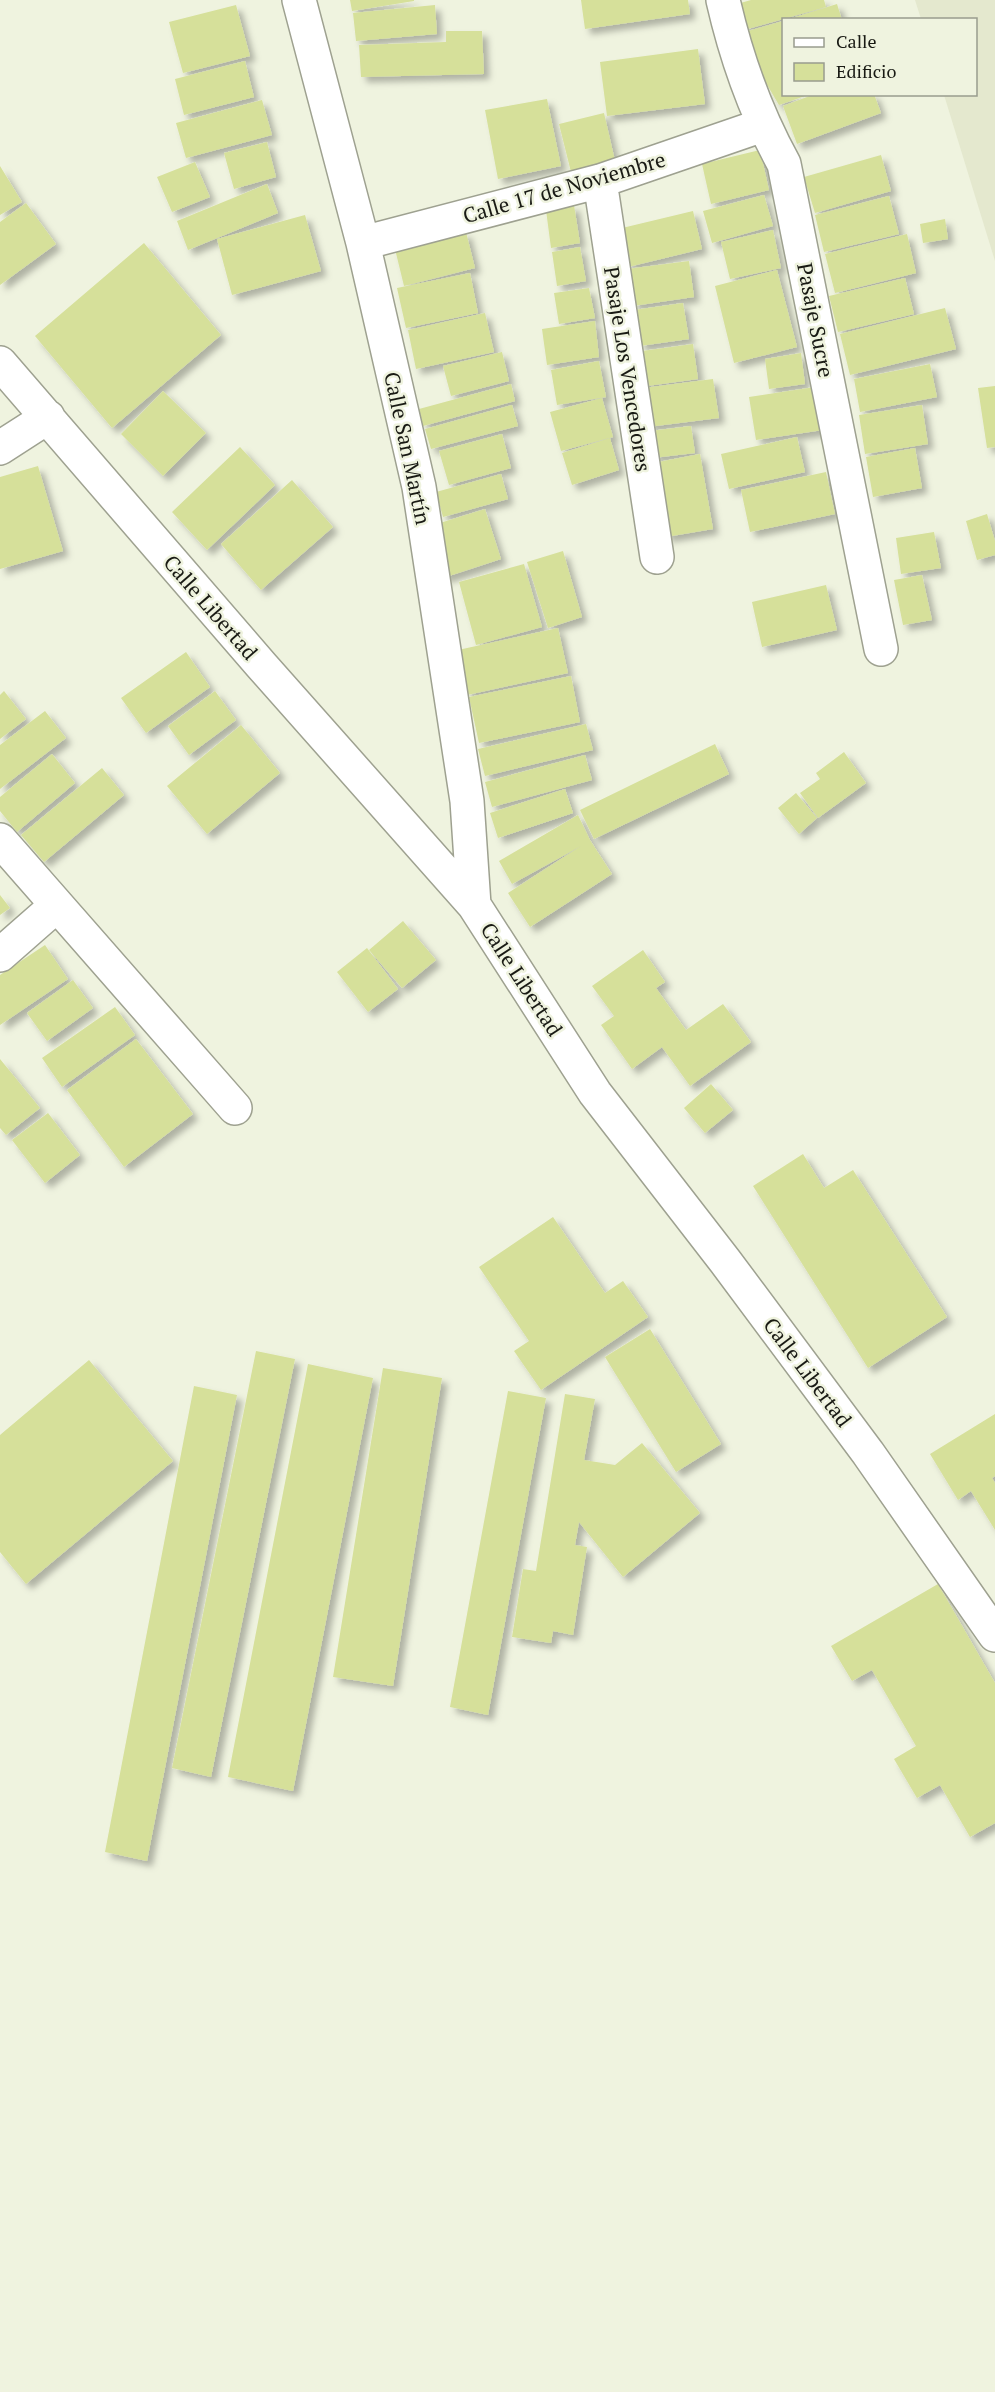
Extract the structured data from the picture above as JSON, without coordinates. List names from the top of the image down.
{
  "streets": {
    "street": [
      "Calle 17 de Noviembre",
      "Pasaje Sucre",
      "Pasaje Los Vencedores",
      "Calle San Martín",
      "Calle Libertad"
    ]
  },
  "crossings": [
    ["Calle 17 de Noviembre", "Pasaje Sucre"],
    ["Calle 17 de Noviembre", "Pasaje Los Vencedores"],
    ["Calle 17 de Noviembre", "Calle San Martín"],
    ["Calle San Martín", "Calle Libertad"]
  ],
  "legend": ["Calle", "Edificio"]
}
